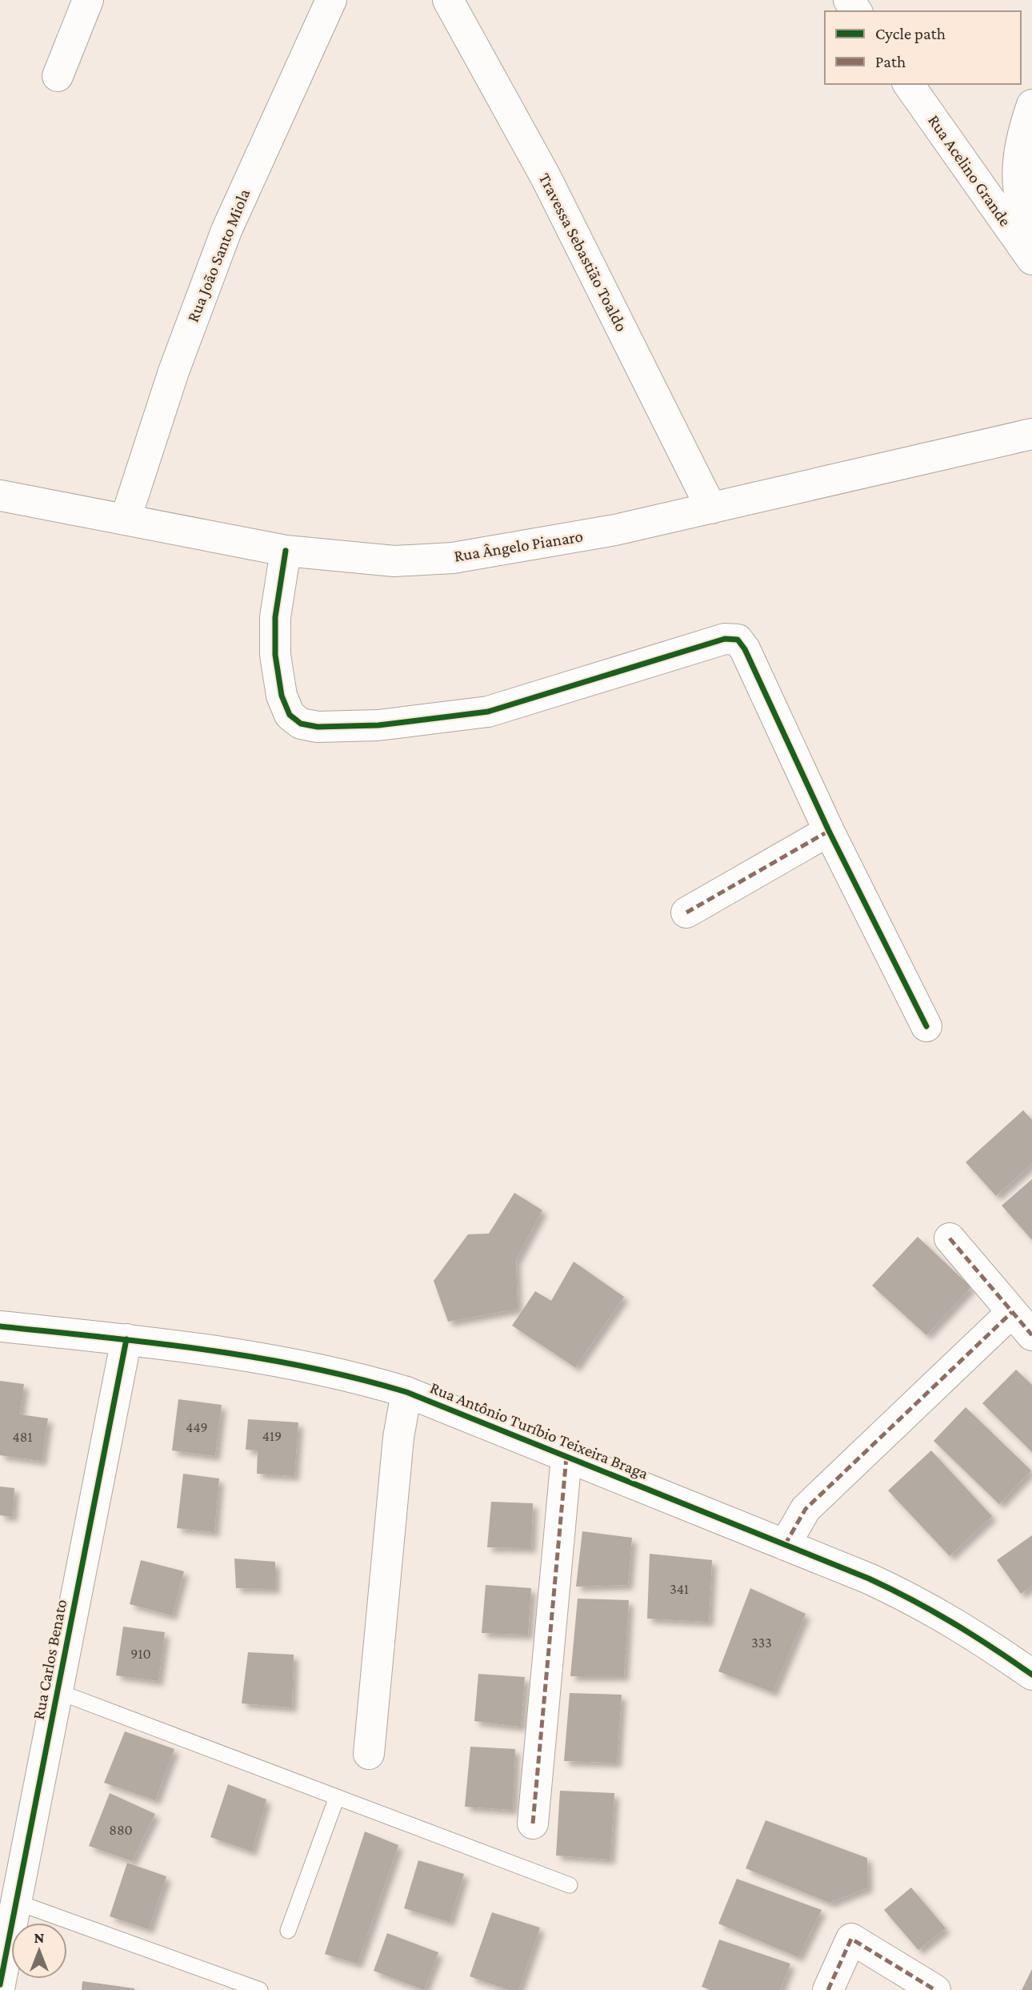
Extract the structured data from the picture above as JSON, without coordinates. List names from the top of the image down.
{
  "streets": {
    "street": [
      "Rua Acelino Grande",
      "Travessa Sebastião Toaldo",
      "Rua João Santo Miola",
      "Rua Ângelo Pianaro",
      "Rua Antônio Turíbio Teixeira Braga",
      "Rua Carlos Benato"
    ]
  },
  "crossings": [
    ["Travessa Sebastião Toaldo", "Rua Ângelo Pianaro"],
    ["Rua João Santo Miola", "Rua Ângelo Pianaro"],
    ["Rua Antônio Turíbio Teixeira Braga", "Rua Carlos Benato"]
  ],
  "house_numbers": [
    "449",
    "419",
    "481",
    "341",
    "333",
    "910",
    "880"
  ],
  "legend": ["Cycle path", "Path"],
  "north": "top"
}
